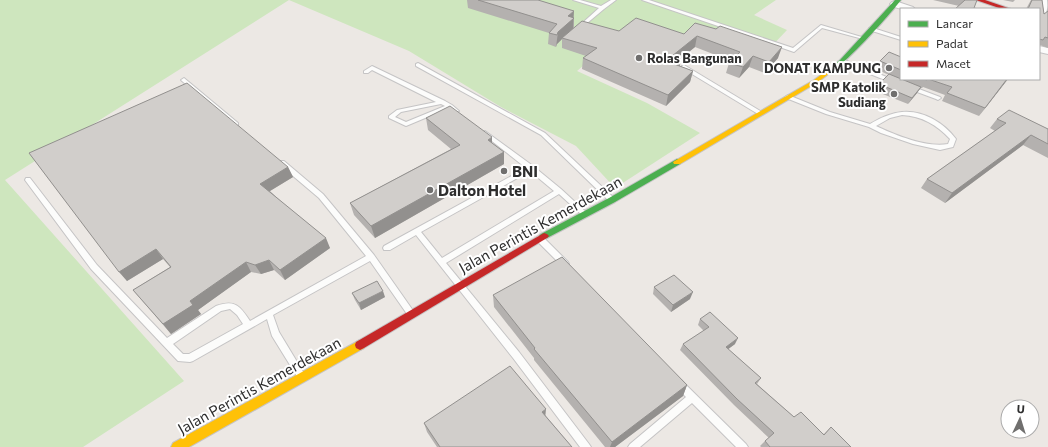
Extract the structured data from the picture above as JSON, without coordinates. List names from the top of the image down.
{
  "streets": {
    "main road": ["Jalan Perintis Kemerdekaan"]
  },
  "places": [
    "Rolas Bangunan",
    "DONAT KAMPUNG",
    "SMP Katolik Sudiang",
    "BNI",
    "Dalton Hotel"
  ],
  "legend": ["Lancar", "Padat", "Macet"],
  "north": "top"
}
